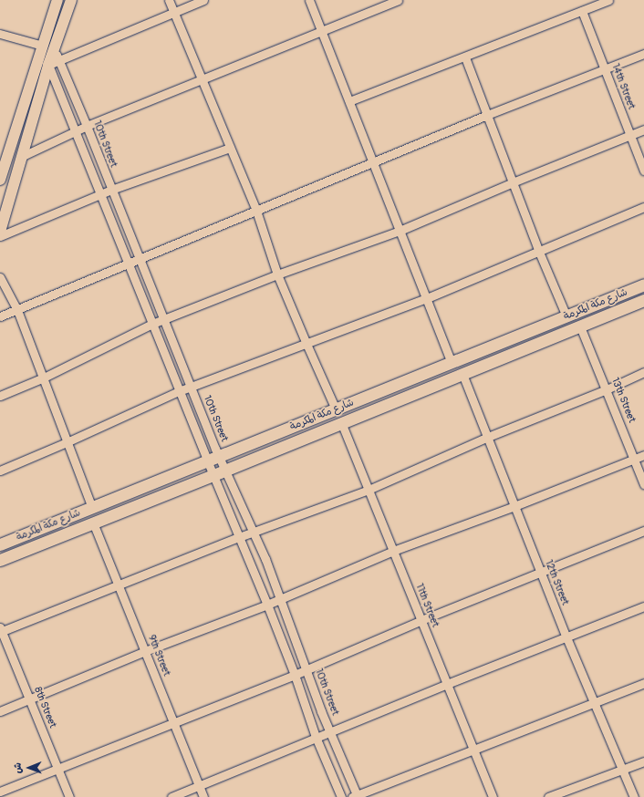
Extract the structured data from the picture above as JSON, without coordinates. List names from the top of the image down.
{
  "streets": {
    "main road": ["شارع مكة المكرمة"],
    "street": [
      "14th Street",
      "10th Street",
      "13th Street",
      "12th Street",
      "11th Street",
      "9th Street",
      "8th Street"
    ]
  },
  "crossings": [
    ["10th Street", "شارع مكة المكرمة"],
    ["شارع مكة المكرمة", "13th Street"],
    ["شارع مكة المكرمة", "12th Street"],
    ["شارع مكة المكرمة", "11th Street"],
    ["شارع مكة المكرمة", "9th Street"]
  ],
  "north": "left"
}
